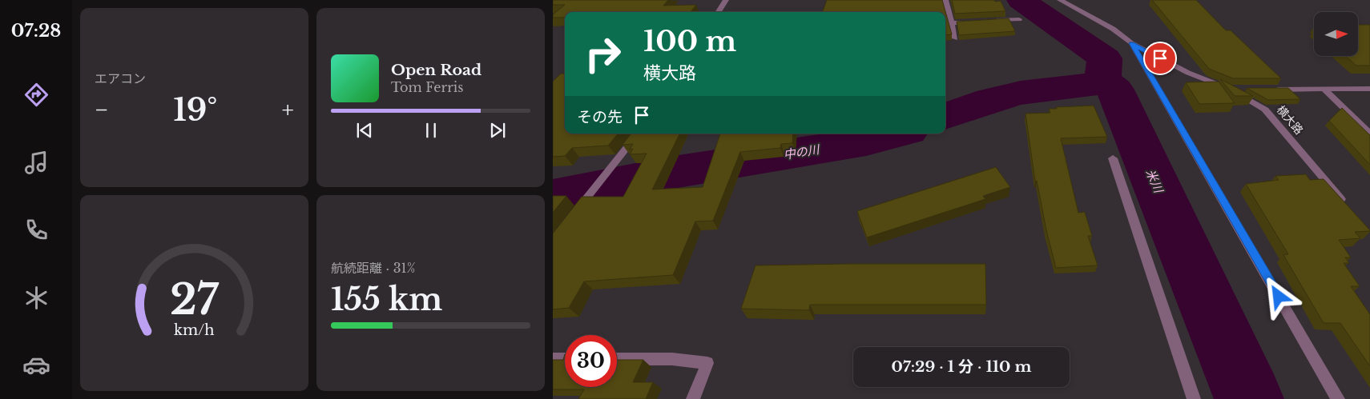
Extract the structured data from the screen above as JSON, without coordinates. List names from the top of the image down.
{
  "streets": {
    "street": ["横大路"]
  },
  "water": ["中の川", "米川"],
  "north": "right",
  "page": {
    "tabs": "07:28",
    "tile": [
      "エアコン",
      ["航続距離 · 31%", "155 km"]
    ],
    "turn": ["100 m", "横大路"],
    "song": ["Open Road", "Tom Ferris"],
    "heat": ["−", "19°", "+"],
    "then": "その先",
    "limit": "30",
    "trip": "07:29 · 1 分 · 110 m",
    "gauge": ["27", "km/h"]
  }
}
